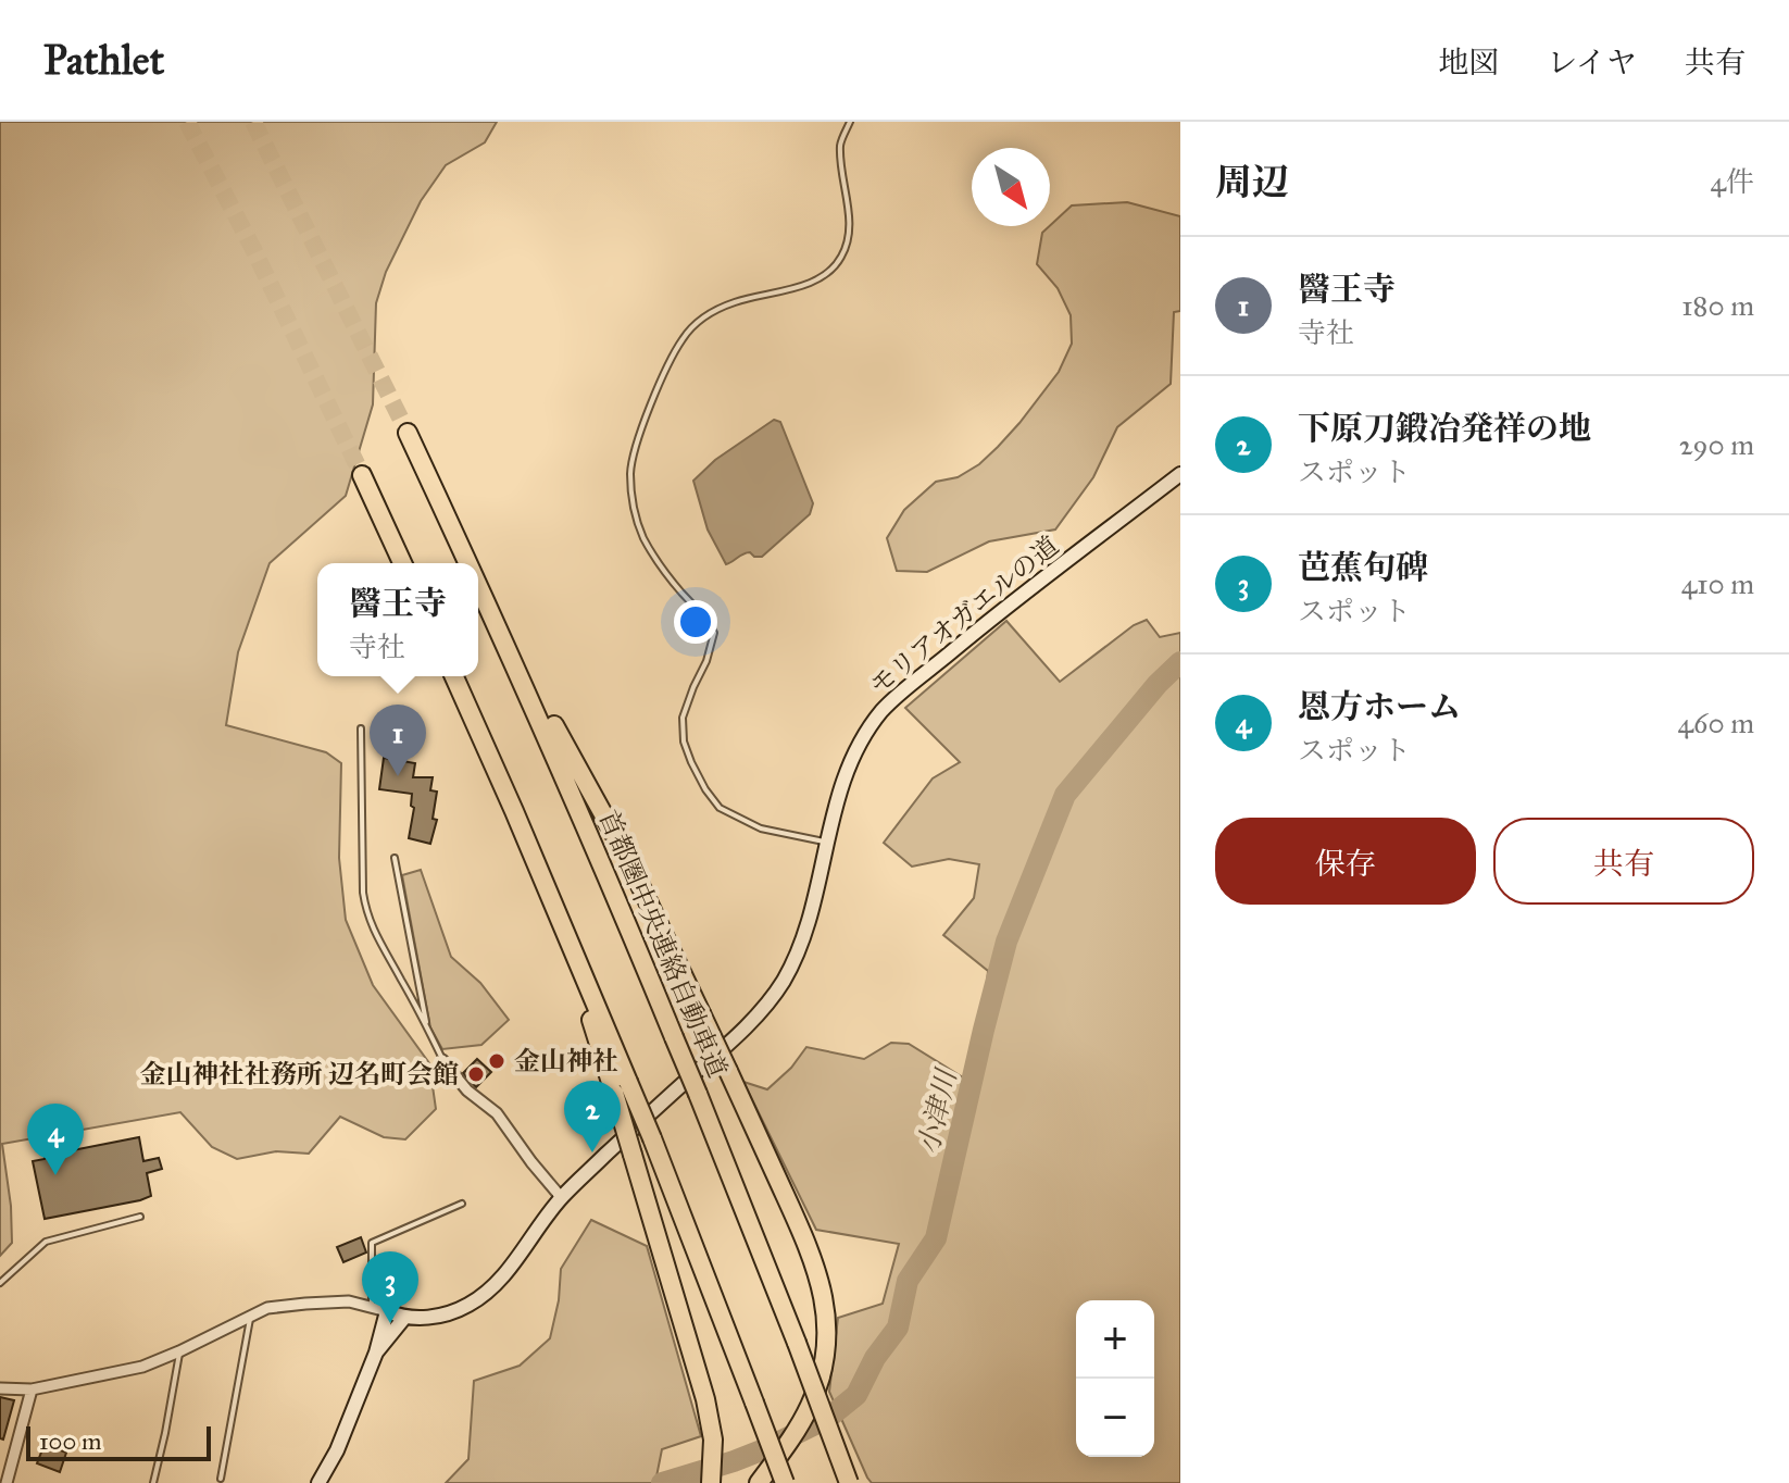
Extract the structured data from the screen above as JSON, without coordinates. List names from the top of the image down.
{
  "streets": {
    "highway": ["首都圏中央連絡自動車道"],
    "street": ["モリアオガエルの道"]
  },
  "water": ["小津川"],
  "places": ["金山神社", "金山神社社務所 辺名町会館"],
  "scale_bar": "100 m",
  "north": "bottom right",
  "page": {
    "header": "Pathlet",
    "nav": ["地図", "レイヤ", "共有"],
    "heading": ["周辺", "4件"],
    "list": [
      {
        "mark": "1",
        "name": "醫王寺",
        "note": "寺社",
        "value": "180 m"
      },
      {
        "mark": "2",
        "name": "下原刀鍛冶発祥の地",
        "note": "スポット",
        "value": "290 m"
      },
      {
        "mark": "3",
        "name": "芭蕉句碑",
        "note": "スポット",
        "value": "410 m"
      },
      {
        "mark": "4",
        "name": "恩方ホーム",
        "note": "スポット",
        "value": "460 m"
      }
    ],
    "popup": ["醫王寺", "寺社"],
    "pins": [
      "1",
      "2",
      "4",
      "3"
    ],
    "buttons": ["保存", "共有"],
    "map_buttons": ["+", "−"],
    "scale": "100 m"
  }
}
